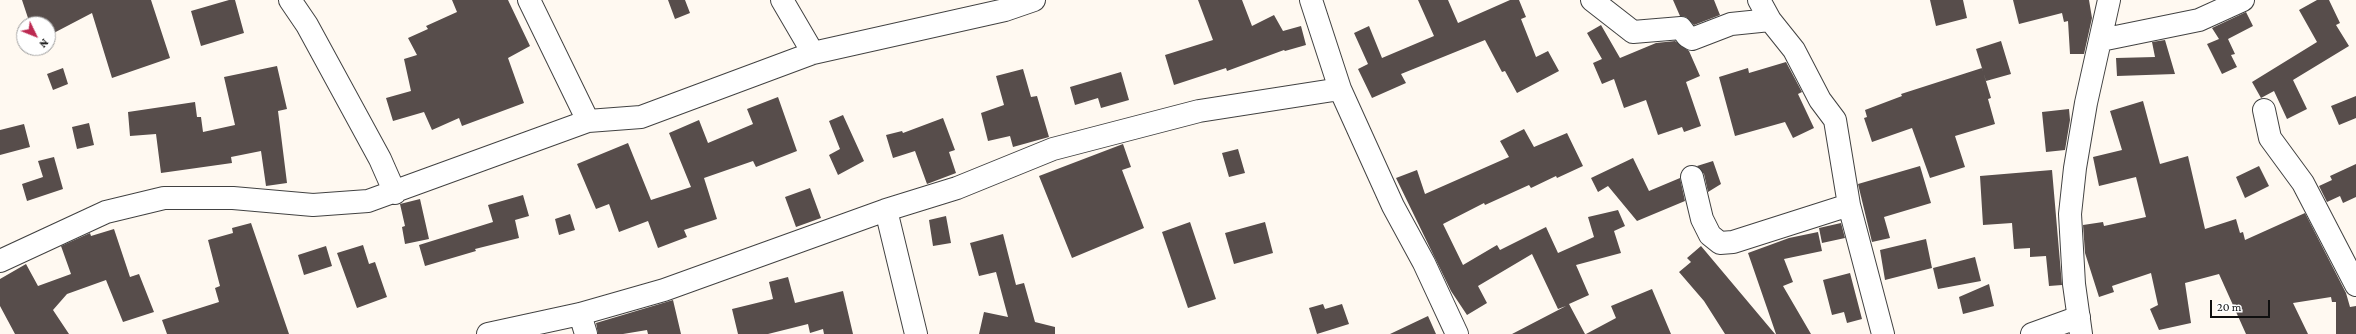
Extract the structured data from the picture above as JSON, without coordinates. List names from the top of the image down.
{
  "scale_bar": "20 m",
  "north": "bottom right"
}
